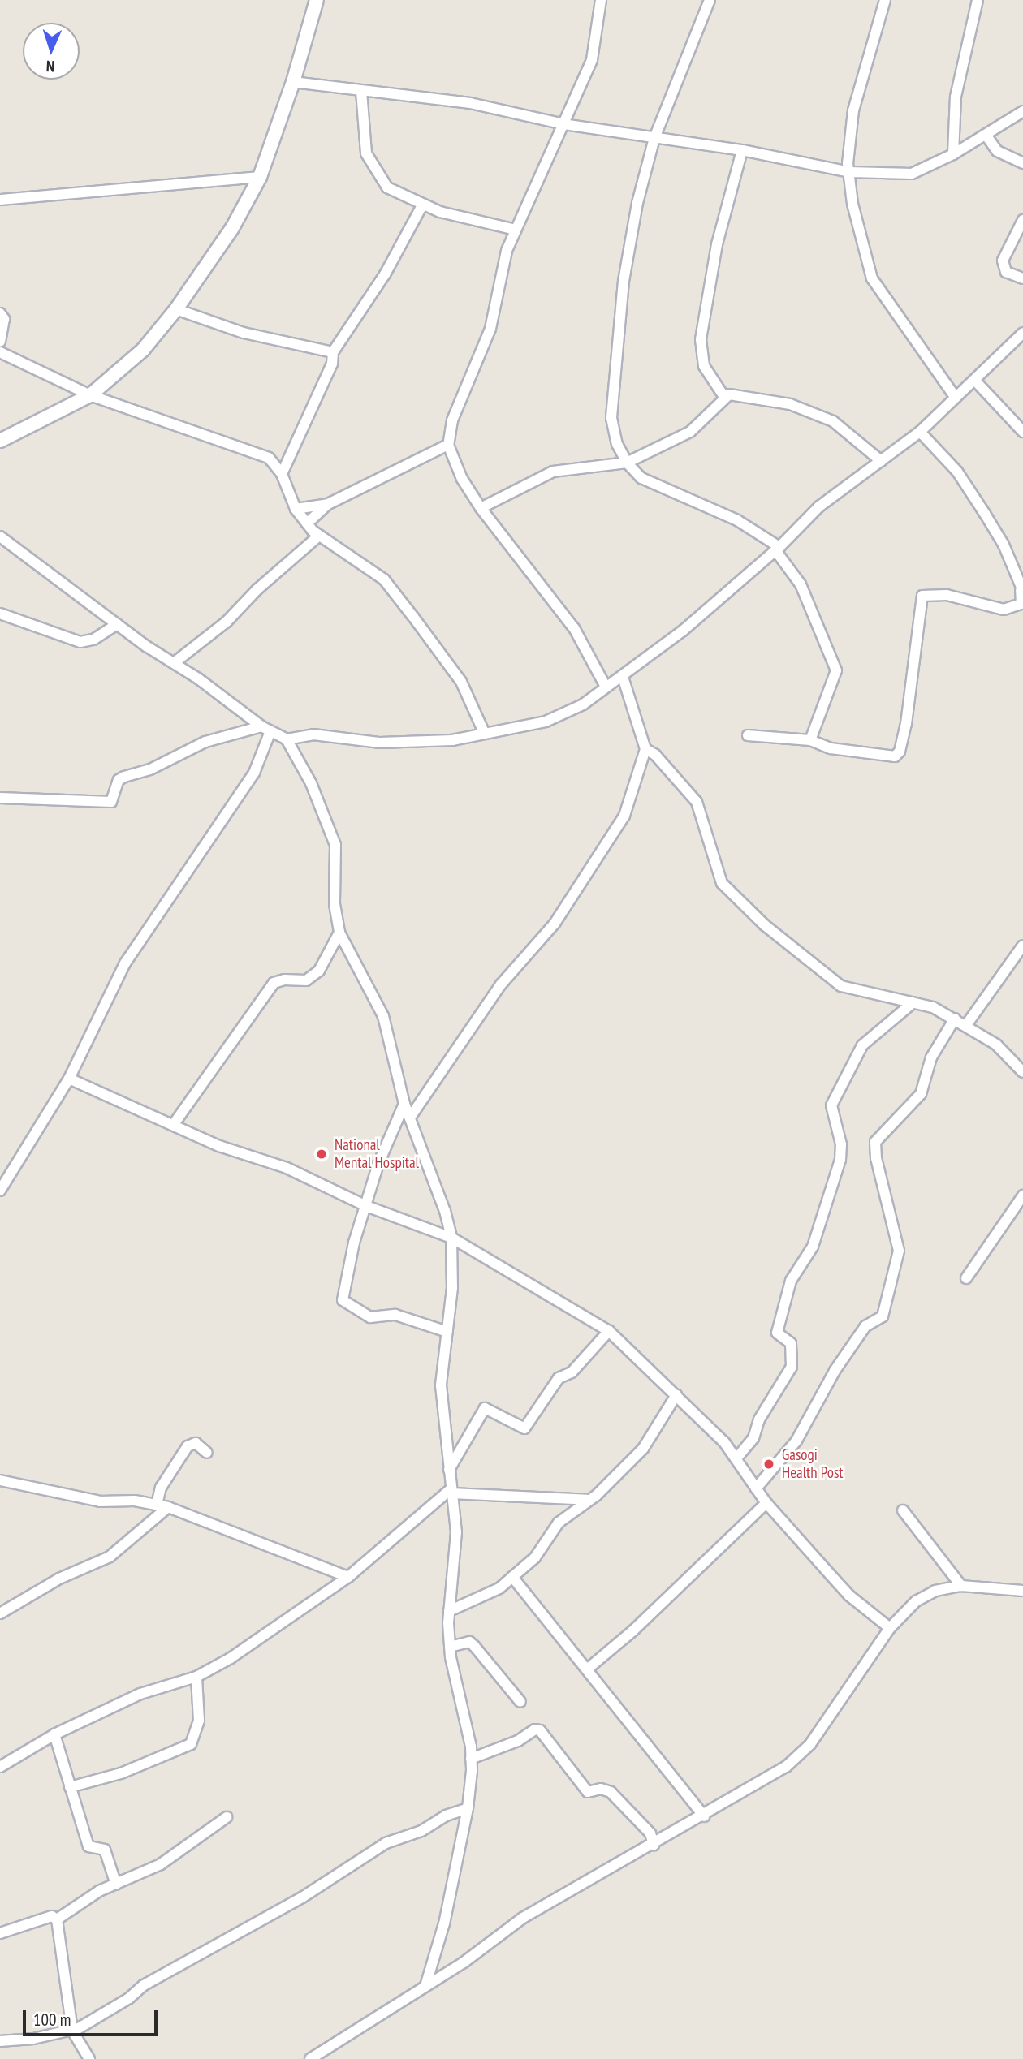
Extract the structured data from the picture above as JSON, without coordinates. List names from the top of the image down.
{
  "places": ["National Mental Hospital", "Gasogi Health Post"],
  "scale_bar": "100 m",
  "north": "bottom"
}
